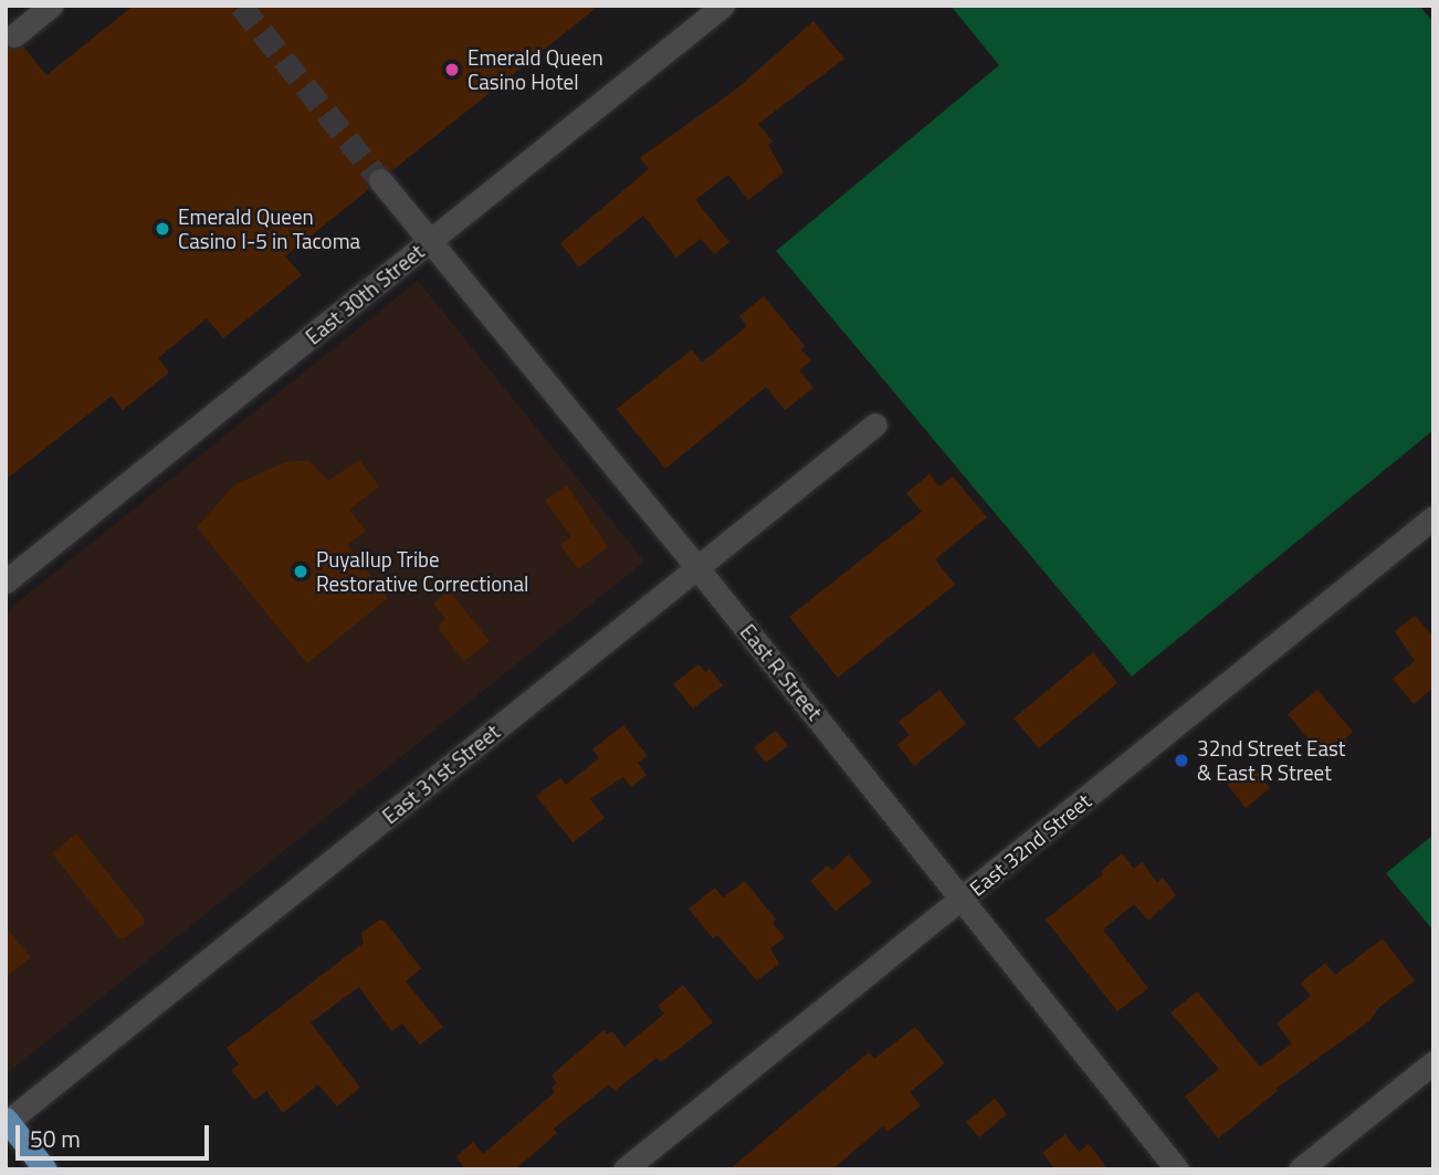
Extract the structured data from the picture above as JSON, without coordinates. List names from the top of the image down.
{
  "streets": {
    "street": [
      "East 30th Street",
      "East R Street",
      "East 31st Street",
      "East 32nd Street"
    ]
  },
  "crossings": [
    ["East 30th Street", "East R Street"],
    ["East R Street", "East 31st Street"],
    ["East R Street", "East 32nd Street"]
  ],
  "places": [
    "Emerald Queen Casino Hotel",
    "Emerald Queen Casino I-5 in Tacoma",
    "Puyallup Tribe Restorative Correctional",
    "32nd Street East & East R Street"
  ],
  "scale_bar": "50 m"
}
